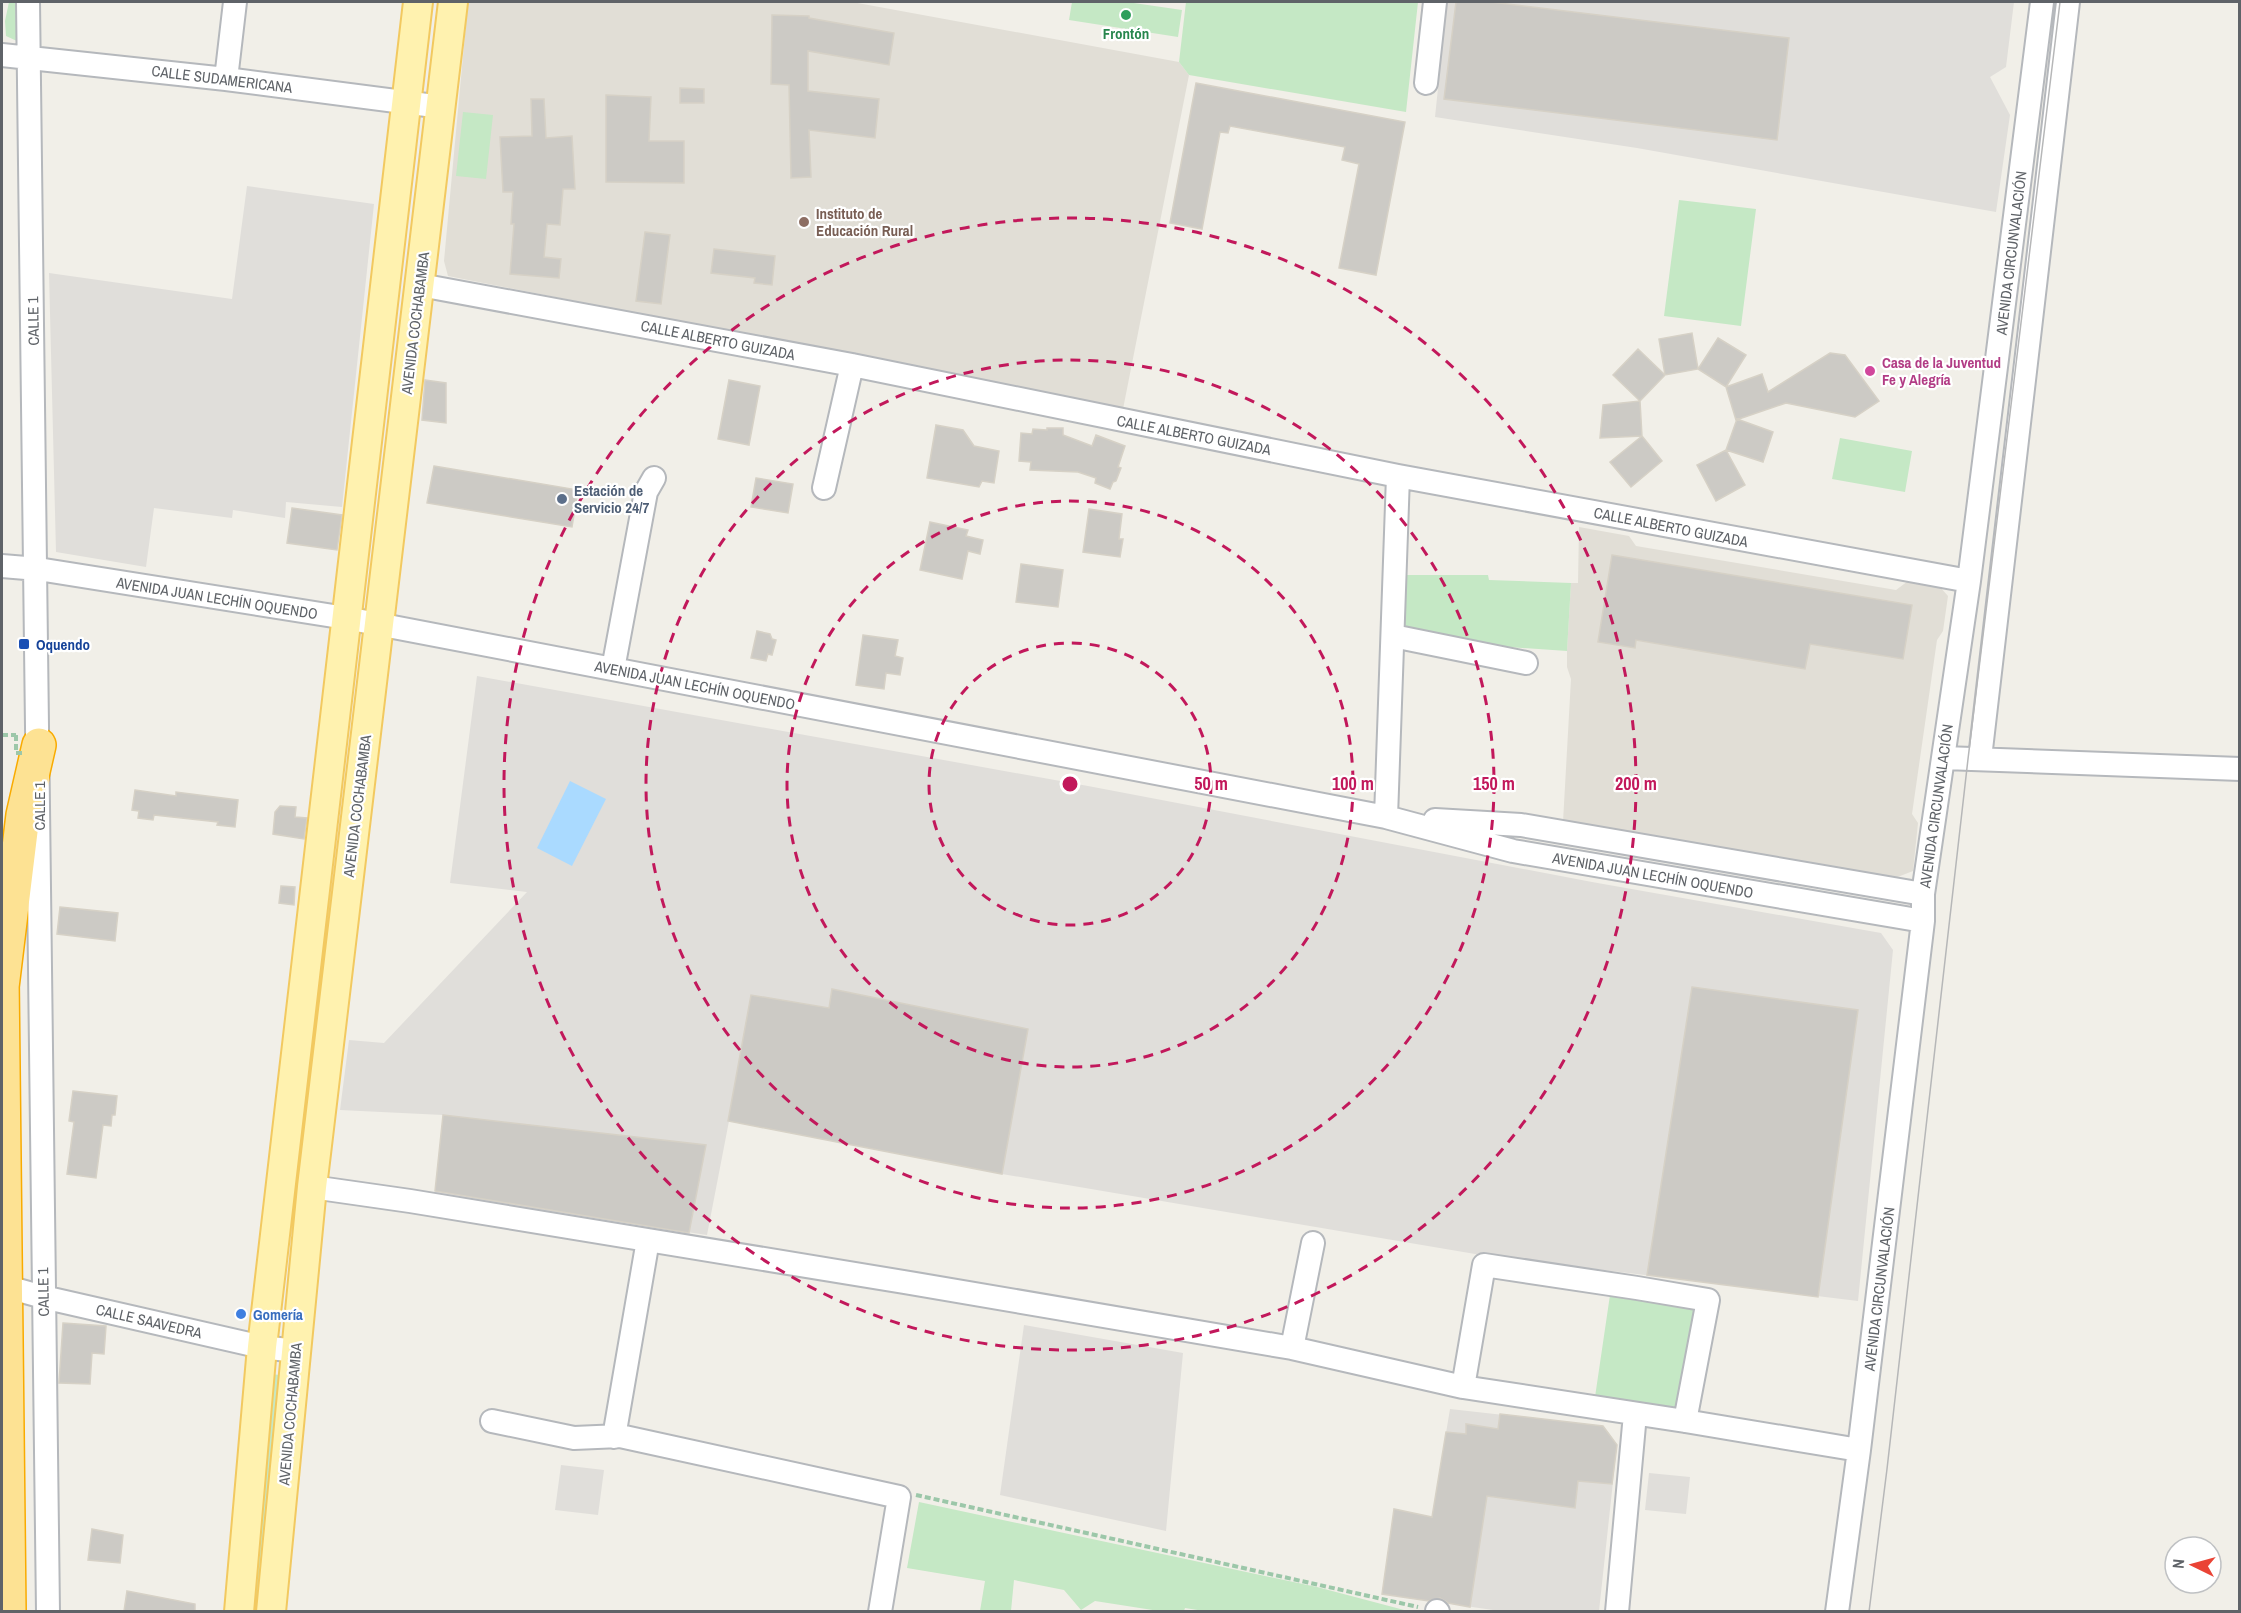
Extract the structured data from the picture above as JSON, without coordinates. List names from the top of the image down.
{
  "streets": {
    "main road": ["AVENIDA COCHABAMBA"],
    "street": [
      "CALLE SUDAMERICANA",
      "AVENIDA CIRCUNVALACIÓN",
      "CALLE 1",
      "CALLE ALBERTO GUIZADA",
      "AVENIDA JUAN LECHÍN OQUENDO",
      "CALLE SAAVEDRA"
    ]
  },
  "crossings": [
    ["CALLE SUDAMERICANA", "CALLE 1"],
    ["CALLE SUDAMERICANA", "AVENIDA COCHABAMBA"],
    ["AVENIDA CIRCUNVALACIÓN", "CALLE ALBERTO GUIZADA"],
    ["AVENIDA CIRCUNVALACIÓN", "AVENIDA JUAN LECHÍN OQUENDO"],
    ["CALLE 1", "AVENIDA JUAN LECHÍN OQUENDO"],
    ["CALLE 1", "CALLE SAAVEDRA"],
    ["AVENIDA COCHABAMBA", "CALLE ALBERTO GUIZADA"],
    ["AVENIDA COCHABAMBA", "AVENIDA JUAN LECHÍN OQUENDO"],
    ["AVENIDA COCHABAMBA", "CALLE SAAVEDRA"]
  ],
  "places": {
    "other": [
      "Frontón",
      "Instituto de Educación Rural",
      "Casa de la Juventud Fe y Alegría",
      "Estación de Servicio 24/7",
      "Gomería"
    ],
    "transit": ["Oquendo"]
  },
  "north": "left",
  "rings": [
    "50 m",
    "100 m",
    "150 m",
    "200 m"
  ]
}
